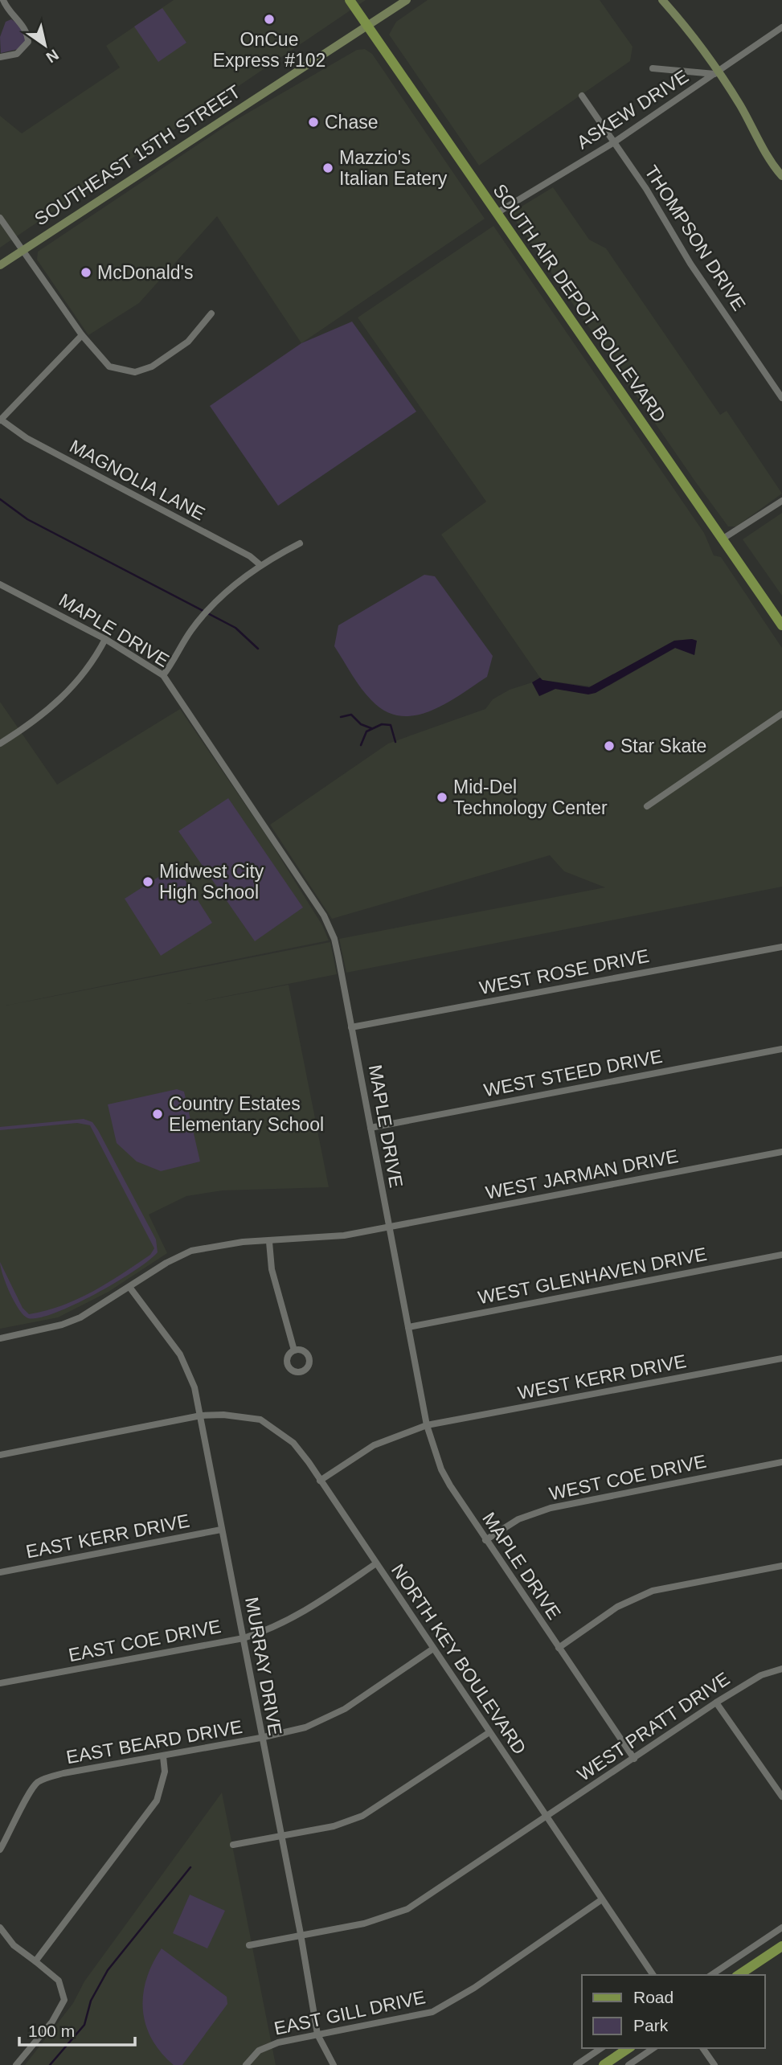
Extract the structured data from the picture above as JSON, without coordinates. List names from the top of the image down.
{
  "streets": {
    "main road": ["SOUTHEAST 15TH STREET", "SOUTH AIR DEPOT BOULEVARD"],
    "street": [
      "ASKEW DRIVE",
      "THOMPSON DRIVE",
      "MAGNOLIA LANE",
      "MAPLE DRIVE",
      "WEST ROSE DRIVE",
      "WEST STEED DRIVE",
      "WEST JARMAN DRIVE",
      "WEST GLENHAVEN DRIVE",
      "WEST KERR DRIVE",
      "WEST COE DRIVE",
      "EAST KERR DRIVE",
      "EAST COE DRIVE",
      "NORTH KEY BOULEVARD",
      "MURRAY DRIVE",
      "WEST PRATT DRIVE",
      "EAST BEARD DRIVE",
      "EAST GILL DRIVE"
    ]
  },
  "crossings": [
    ["ASKEW DRIVE", "THOMPSON DRIVE"],
    ["ASKEW DRIVE", "SOUTH AIR DEPOT BOULEVARD"],
    ["SOUTHEAST 15TH STREET", "SOUTH AIR DEPOT BOULEVARD"],
    ["MAPLE DRIVE", "WEST ROSE DRIVE"],
    ["MAPLE DRIVE", "WEST STEED DRIVE"],
    ["MAPLE DRIVE", "WEST JARMAN DRIVE"],
    ["MAPLE DRIVE", "WEST GLENHAVEN DRIVE"],
    ["MAPLE DRIVE", "WEST KERR DRIVE"],
    ["MAPLE DRIVE", "WEST COE DRIVE"],
    ["MAPLE DRIVE", "WEST PRATT DRIVE"],
    ["WEST JARMAN DRIVE", "MURRAY DRIVE"],
    ["EAST KERR DRIVE", "MURRAY DRIVE"],
    ["EAST COE DRIVE", "NORTH KEY BOULEVARD"],
    ["EAST COE DRIVE", "MURRAY DRIVE"],
    ["NORTH KEY BOULEVARD", "MURRAY DRIVE"],
    ["NORTH KEY BOULEVARD", "WEST PRATT DRIVE"],
    ["NORTH KEY BOULEVARD", "EAST BEARD DRIVE"],
    ["NORTH KEY BOULEVARD", "EAST GILL DRIVE"],
    ["MURRAY DRIVE", "WEST PRATT DRIVE"],
    ["MURRAY DRIVE", "EAST BEARD DRIVE"],
    ["MURRAY DRIVE", "EAST GILL DRIVE"]
  ],
  "places": [
    "OnCue Express #102",
    "Chase",
    "Mazzio's Italian Eatery",
    "McDonald's",
    "Star Skate",
    "Mid-Del Technology Center",
    "Midwest City High School",
    "Country Estates Elementary School"
  ],
  "legend": ["Road", "Park"],
  "scale_bar": "100 m",
  "north": "bottom right"
}
